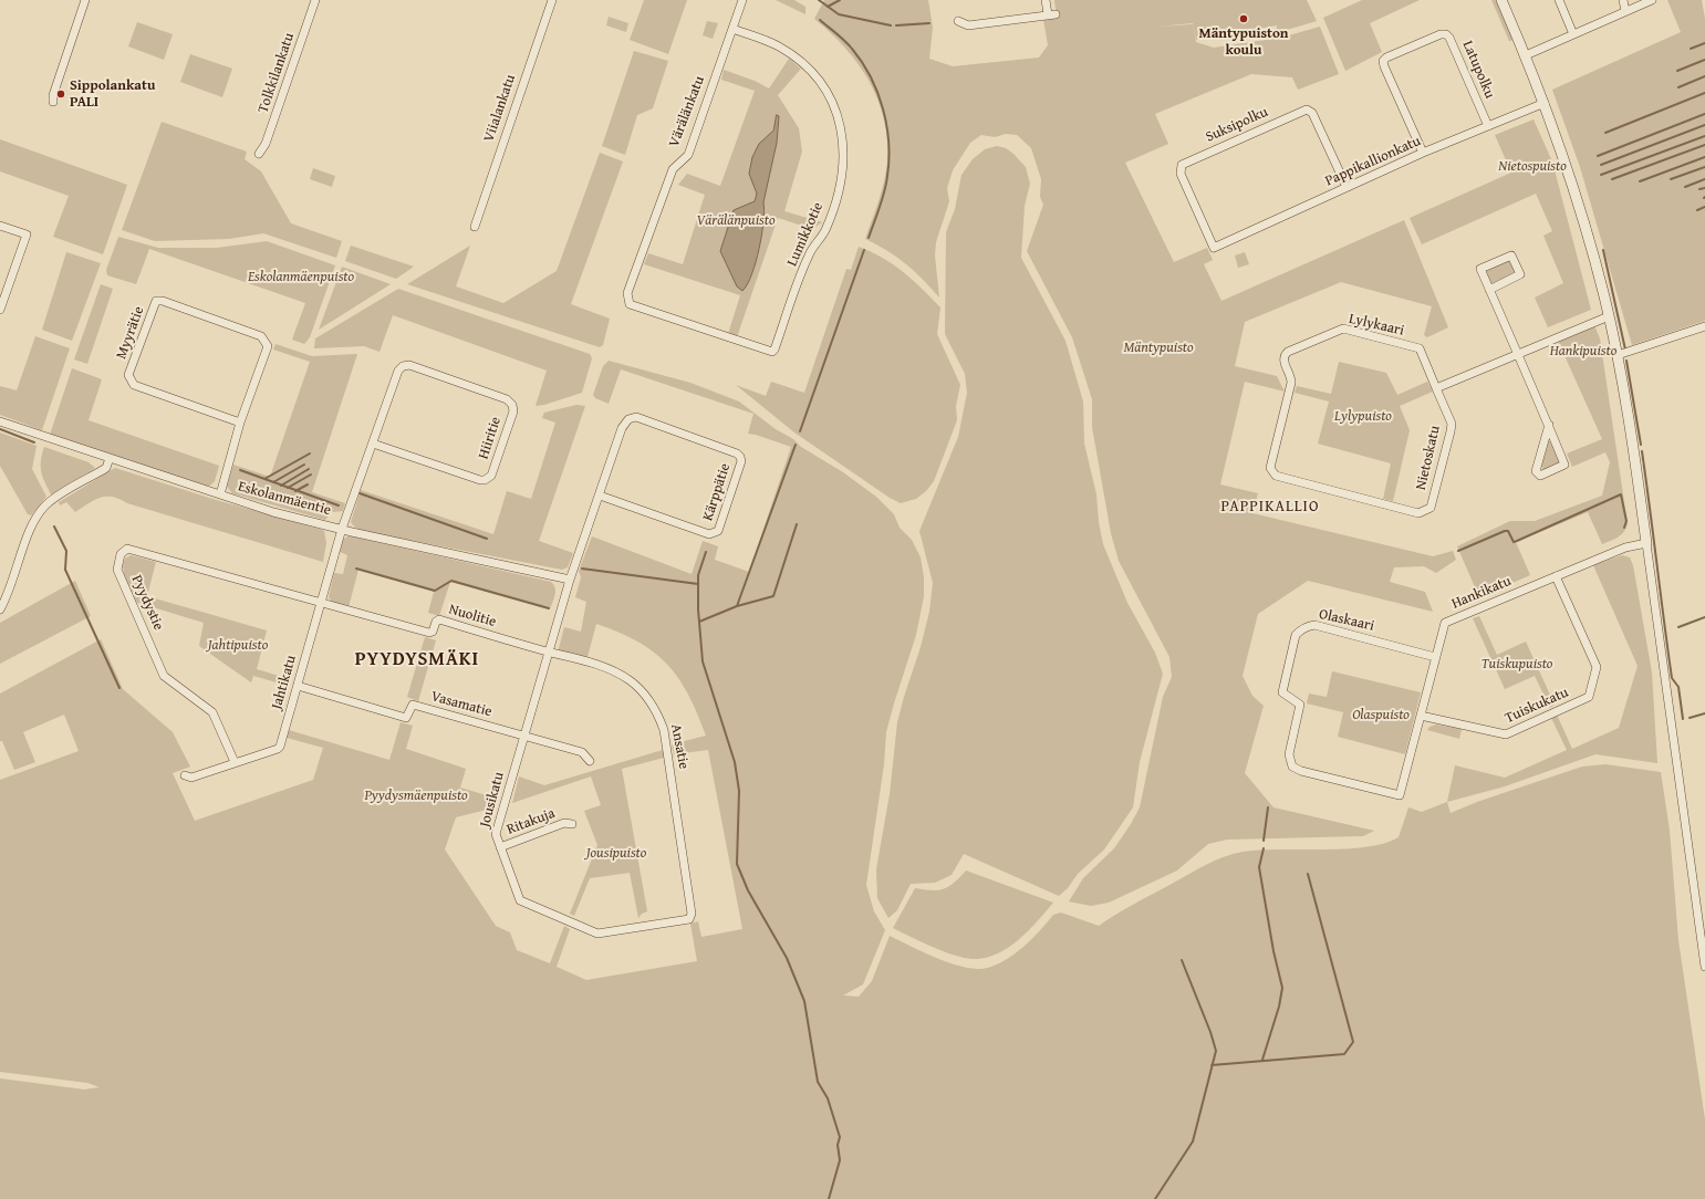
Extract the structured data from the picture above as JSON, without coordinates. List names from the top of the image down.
{
  "streets": {
    "street": [
      "Latupolku",
      "Tolkkilankatu",
      "Viialankatu",
      "Värälänkatu",
      "Suksipolku",
      "Pappikallionkatu",
      "Lumikkotie",
      "Lylykaari",
      "Myyrätie",
      "Hiiritie",
      "Nietoskatu",
      "Kärppätie",
      "Eskolanmäentie",
      "Hankikatu",
      "Pyydystie",
      "Nuolitie",
      "Olaskaari",
      "Jahtikatu",
      "Vasamatie",
      "Tuiskukatu",
      "Ansatie",
      "Jousikatu",
      "Ritakuja"
    ]
  },
  "crossings": [
    ["Latupolku", "Pappikallionkatu"],
    ["Värälänkatu", "Lumikkotie"],
    ["Suksipolku", "Pappikallionkatu"],
    ["Lylykaari", "Nietoskatu"],
    ["Myyrätie", "Eskolanmäentie"],
    ["Hiiritie", "Eskolanmäentie"],
    ["Hiiritie", "Jahtikatu"],
    ["Kärppätie", "Eskolanmäentie"],
    ["Kärppätie", "Jousikatu"],
    ["Eskolanmäentie", "Jahtikatu"],
    ["Eskolanmäentie", "Jousikatu"],
    ["Hankikatu", "Olaskaari"],
    ["Hankikatu", "Tuiskukatu"],
    ["Pyydystie", "Nuolitie"],
    ["Pyydystie", "Jahtikatu"],
    ["Nuolitie", "Jahtikatu"],
    ["Nuolitie", "Ansatie"],
    ["Nuolitie", "Jousikatu"],
    ["Jahtikatu", "Vasamatie"],
    ["Vasamatie", "Jousikatu"],
    ["Ansatie", "Jousikatu"],
    ["Jousikatu", "Ritakuja"]
  ],
  "districts": ["PAPPIKALLIO", "PYYDYSMÄKI"],
  "parks": [
    "Nietospuisto",
    "Värälänpuisto",
    "Eskolanmäenpuisto",
    "Mäntypuisto",
    "Hankipuisto",
    "Lylypuisto",
    "Jahtipuisto",
    "Tuiskupuisto",
    "Olaspuisto",
    "Pyydysmäenpuisto",
    "Jousipuisto"
  ],
  "places": ["Mäntypuiston koulu", "Sippolankatu PALI"]
}
